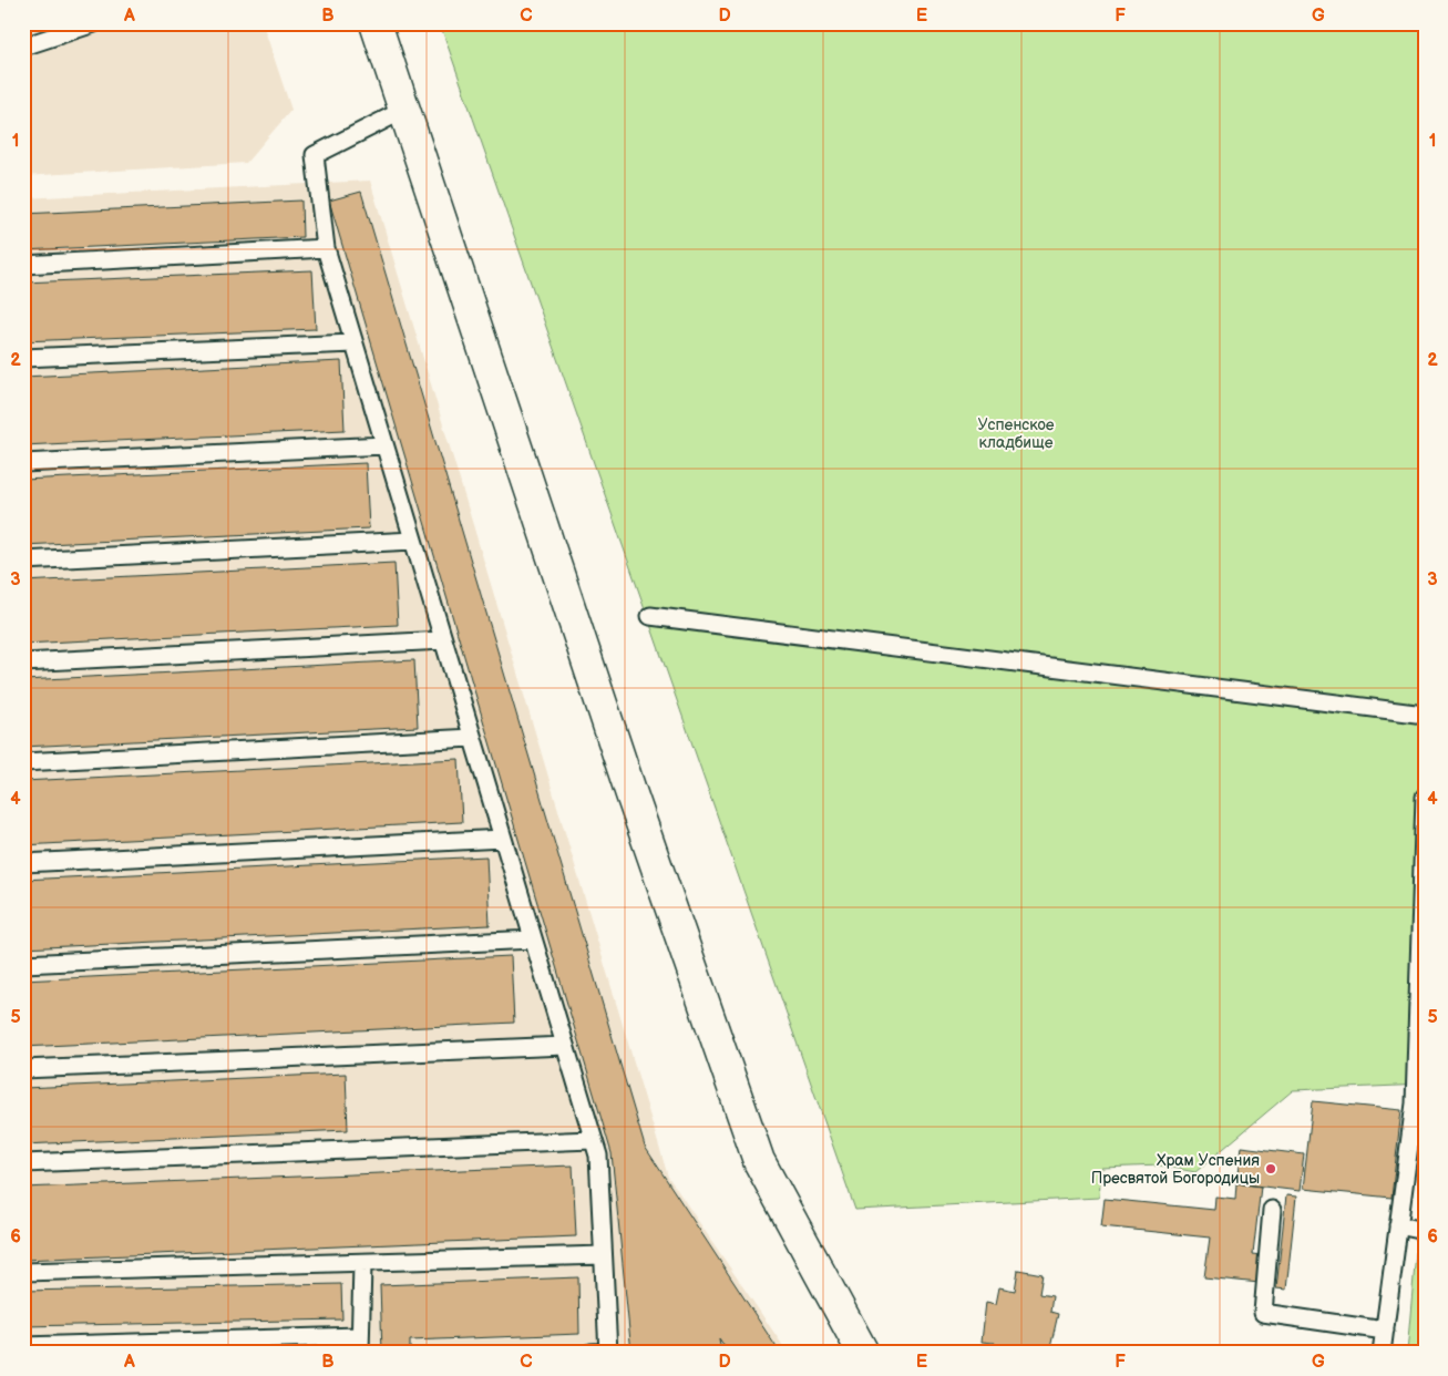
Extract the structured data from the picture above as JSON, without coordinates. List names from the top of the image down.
{
  "parks": ["Успенское кладбище"],
  "places": ["Храм Успения Пресвятой Богородицы"],
  "grid": {
    "columns": [
      "A",
      "B",
      "C",
      "D",
      "E",
      "F",
      "G"
    ],
    "rows": [
      "1",
      "2",
      "3",
      "4",
      "5",
      "6"
    ]
  }
}
